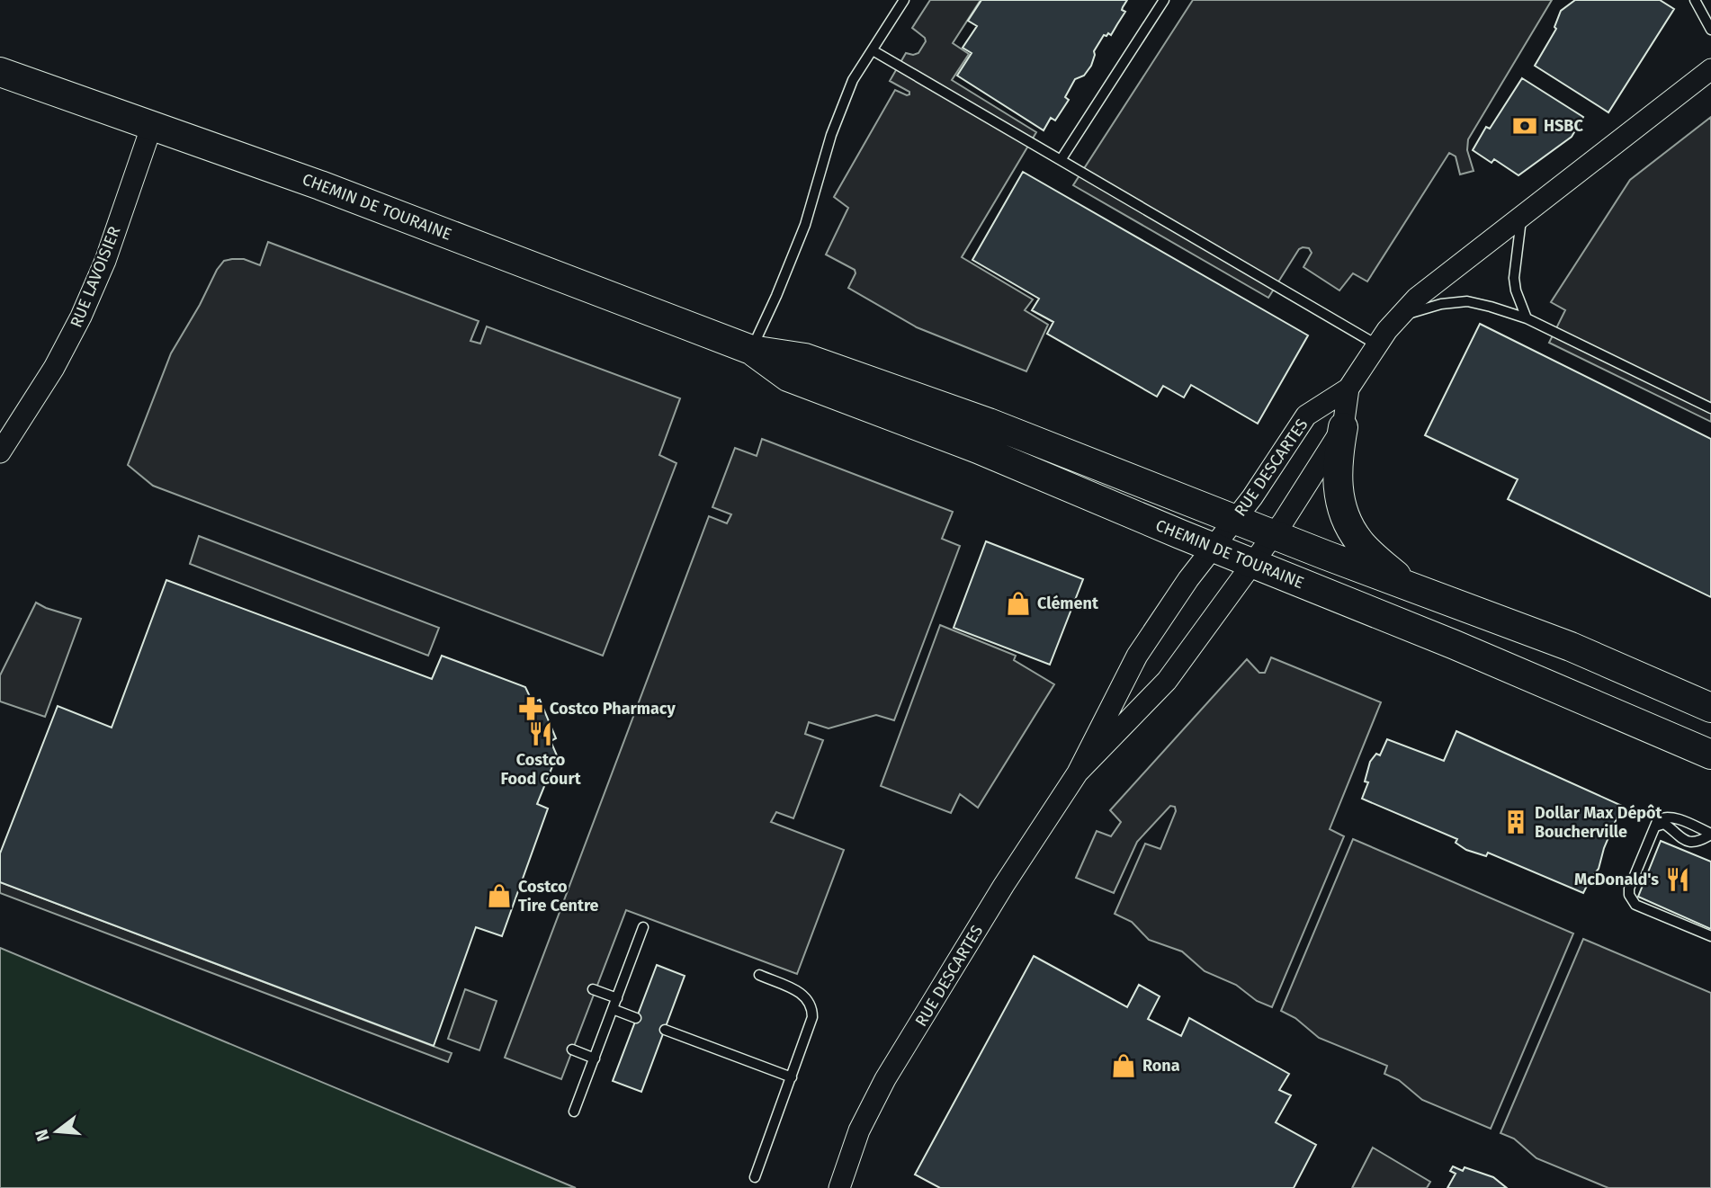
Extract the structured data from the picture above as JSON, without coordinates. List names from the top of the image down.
{
  "streets": {
    "street": ["CHEMIN DE TOURAINE", "RUE LAVOISIER", "RUE DESCARTES"]
  },
  "crossings": [
    ["CHEMIN DE TOURAINE", "RUE LAVOISIER"],
    ["CHEMIN DE TOURAINE", "RUE DESCARTES"]
  ],
  "places": {
    "bank": ["HSBC"],
    "shop": ["Clément", "Costco Tire Centre", "Rona"],
    "pharmacy": ["Costco Pharmacy"],
    "restaurant": ["Costco Food Court", "McDonald's"],
    "building": ["Dollar Max Dépôt Boucherville"]
  },
  "north": "left"
}
